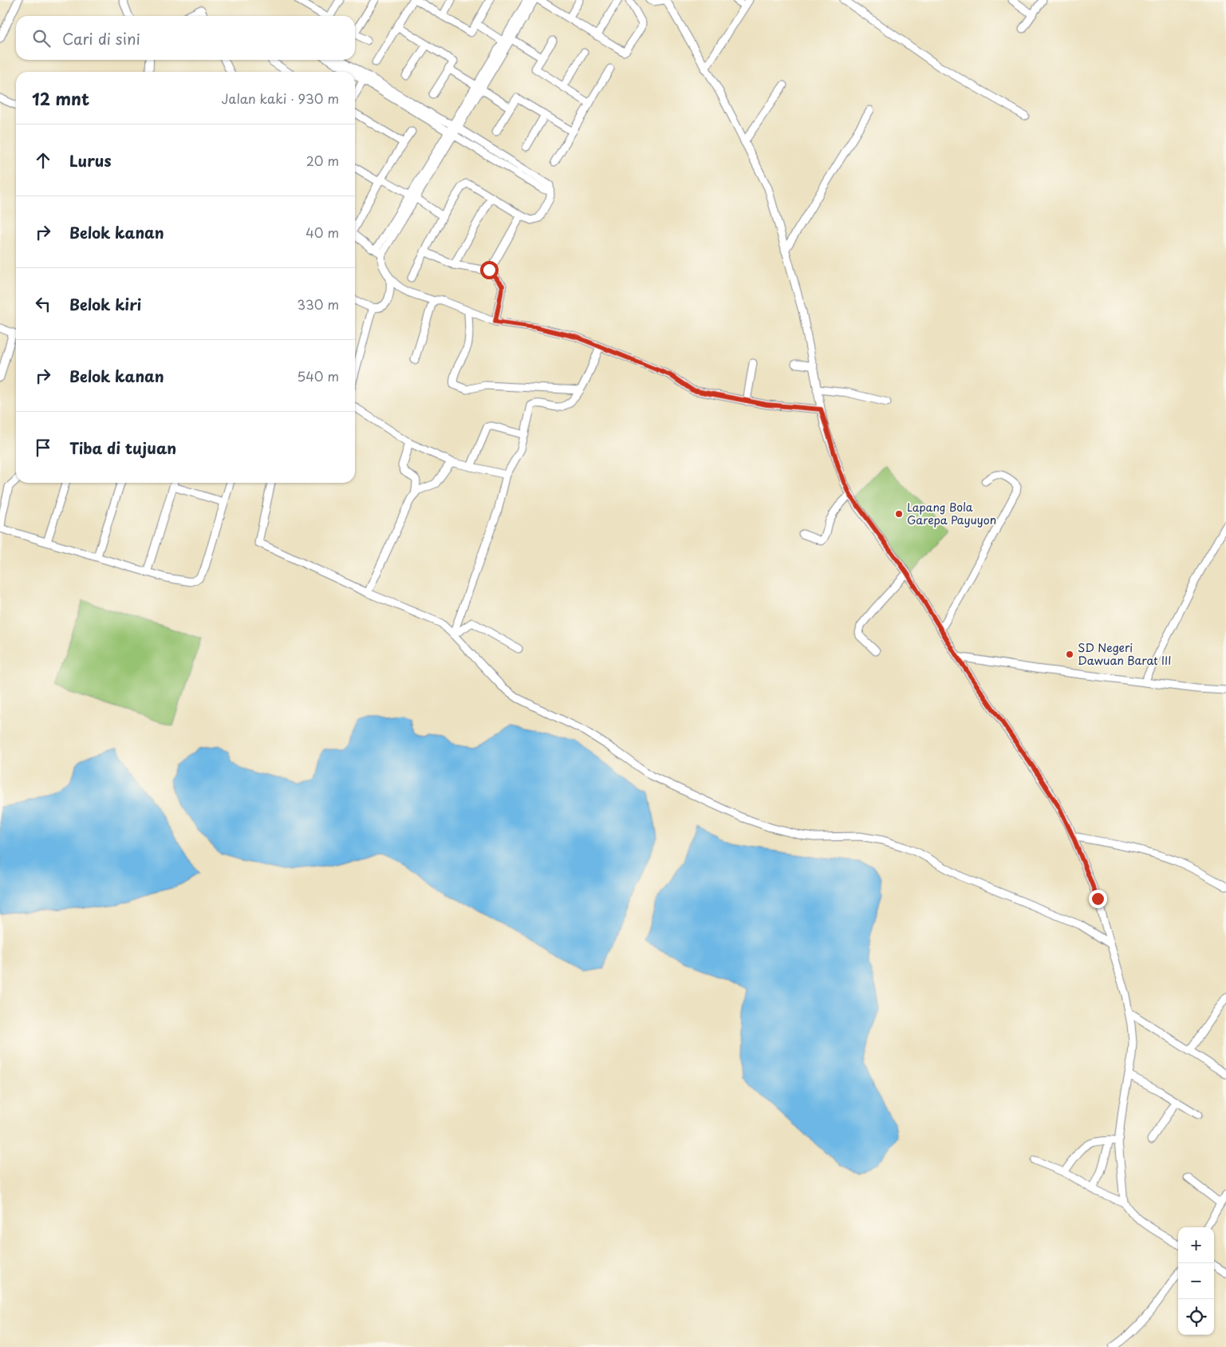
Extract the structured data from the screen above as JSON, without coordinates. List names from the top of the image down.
{
  "places": ["Lapang Bola Garepa Payuyon", "SD Negeri Dawuan Barat III"],
  "page": {
    "search": "Cari di sini",
    "heading": ["12 mnt", "Jalan kaki · 930 m"],
    "list": [
      ["Lurus", "20 m"],
      ["Belok kanan", "40 m"],
      ["Belok kiri", "330 m"],
      ["Belok kanan", "540 m"],
      "Tiba di tujuan"
    ],
    "map_buttons": ["+", "−"]
  }
}
